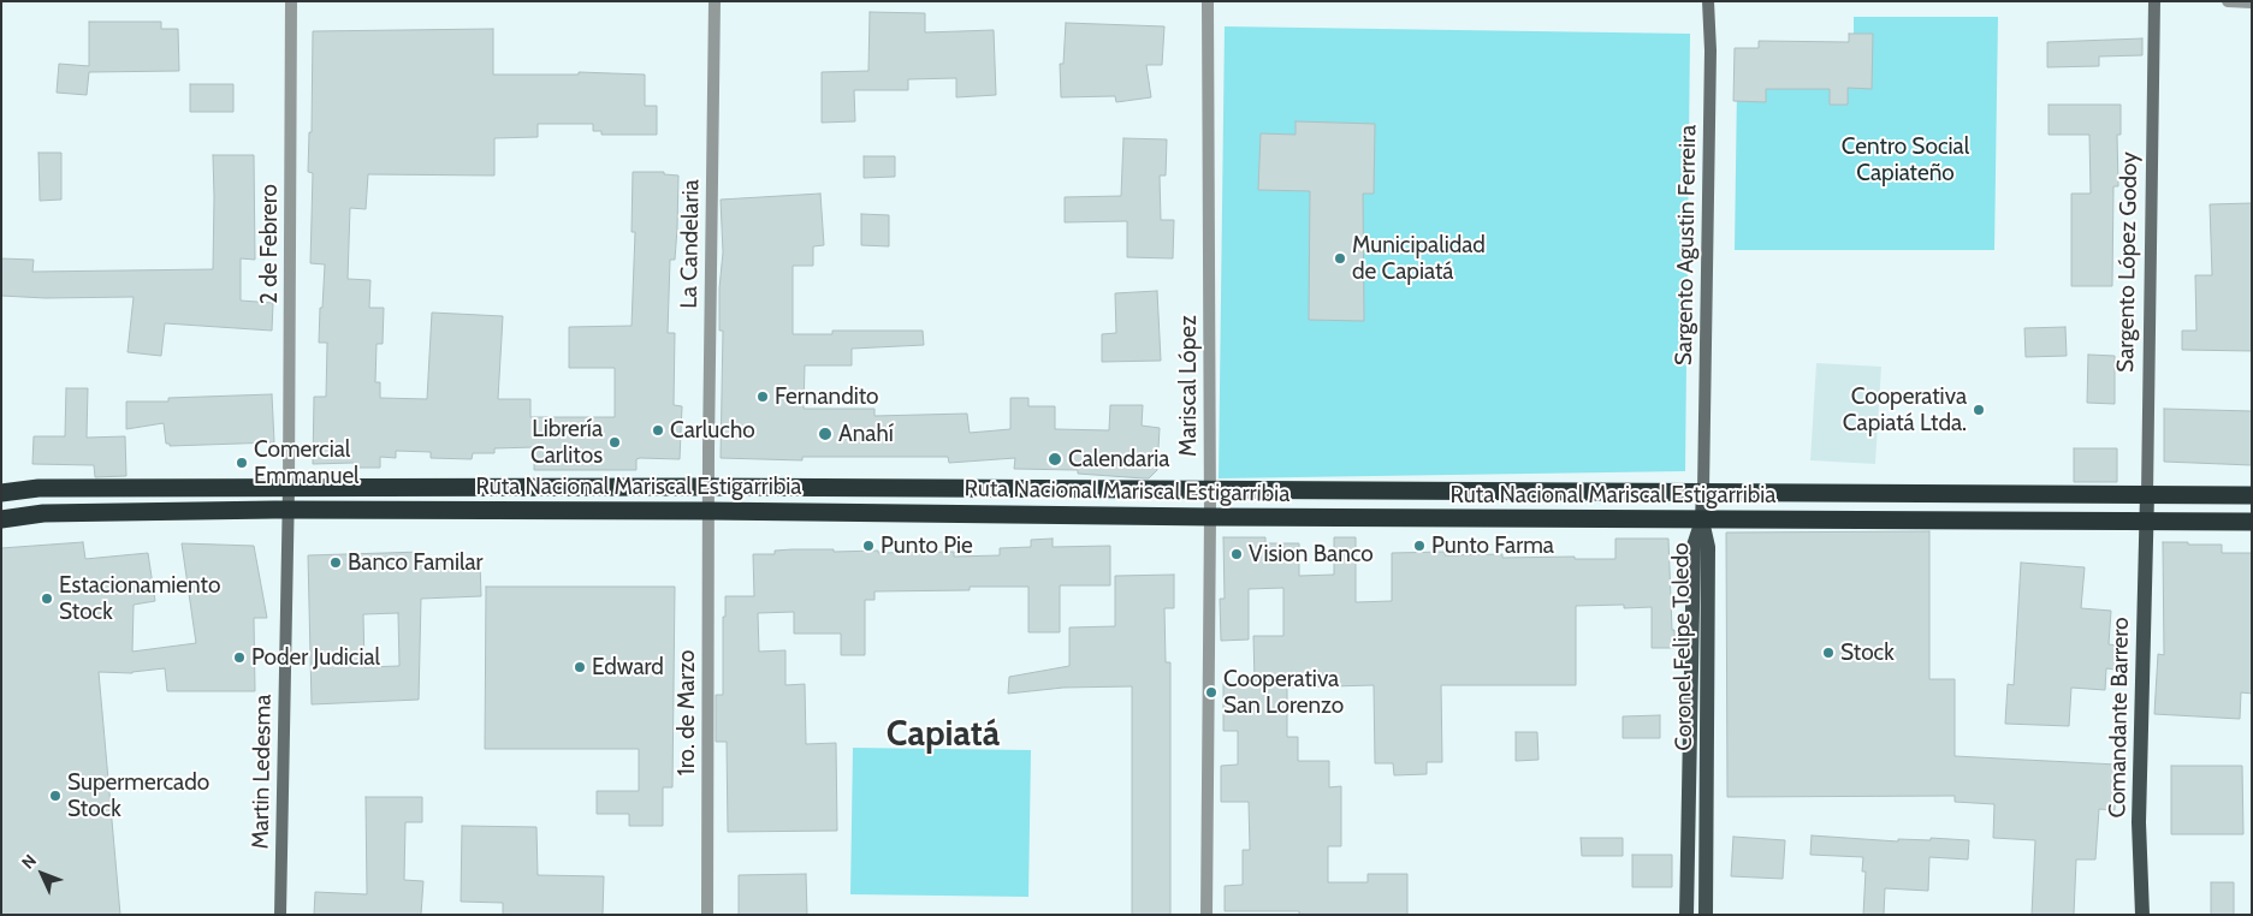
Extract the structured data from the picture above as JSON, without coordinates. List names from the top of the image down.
{
  "streets": {
    "highway": ["Ruta Nacional Mariscal Estigarribia"],
    "main road": [
      "Sargento Agustin Ferreira",
      "Sargento López Godoy",
      "Coronel Felipe Toledo",
      "Comandante Barrero",
      "Martin Ledesma"
    ],
    "street": [
      "2 de Febrero",
      "La Candelaria",
      "Mariscal López",
      "1ro. de Marzo"
    ]
  },
  "crossings": [
    ["2 de Febrero", "Ruta Nacional Mariscal Estigarribia"],
    ["2 de Febrero", "Martin Ledesma"],
    ["La Candelaria", "Ruta Nacional Mariscal Estigarribia"],
    ["La Candelaria", "1ro. de Marzo"],
    ["Sargento Agustin Ferreira", "Ruta Nacional Mariscal Estigarribia"],
    ["Sargento López Godoy", "Ruta Nacional Mariscal Estigarribia"],
    ["Sargento López Godoy", "Comandante Barrero"],
    ["Mariscal López", "Ruta Nacional Mariscal Estigarribia"],
    ["Ruta Nacional Mariscal Estigarribia", "Coronel Felipe Toledo"],
    ["Ruta Nacional Mariscal Estigarribia", "1ro. de Marzo"],
    ["Ruta Nacional Mariscal Estigarribia", "Comandante Barrero"],
    ["Ruta Nacional Mariscal Estigarribia", "Martin Ledesma"]
  ],
  "districts": ["Capiatá"],
  "parks": ["Centro Social Capiateño"],
  "places": [
    "Municipalidad de Capiatá",
    "Fernandito",
    "Cooperativa Capiatá Ltda.",
    "Carlucho",
    "Anahí",
    "Librería Carlitos",
    "Calendaria",
    "Comercial Emmanuel",
    "Punto Pie",
    "Punto Farma",
    "Vision Banco",
    "Banco Familar",
    "Estacionamiento Stock",
    "Stock",
    "Poder Judicial",
    "Edward",
    "Cooperativa San Lorenzo",
    "Supermercado Stock"
  ],
  "north": "top left"
}
